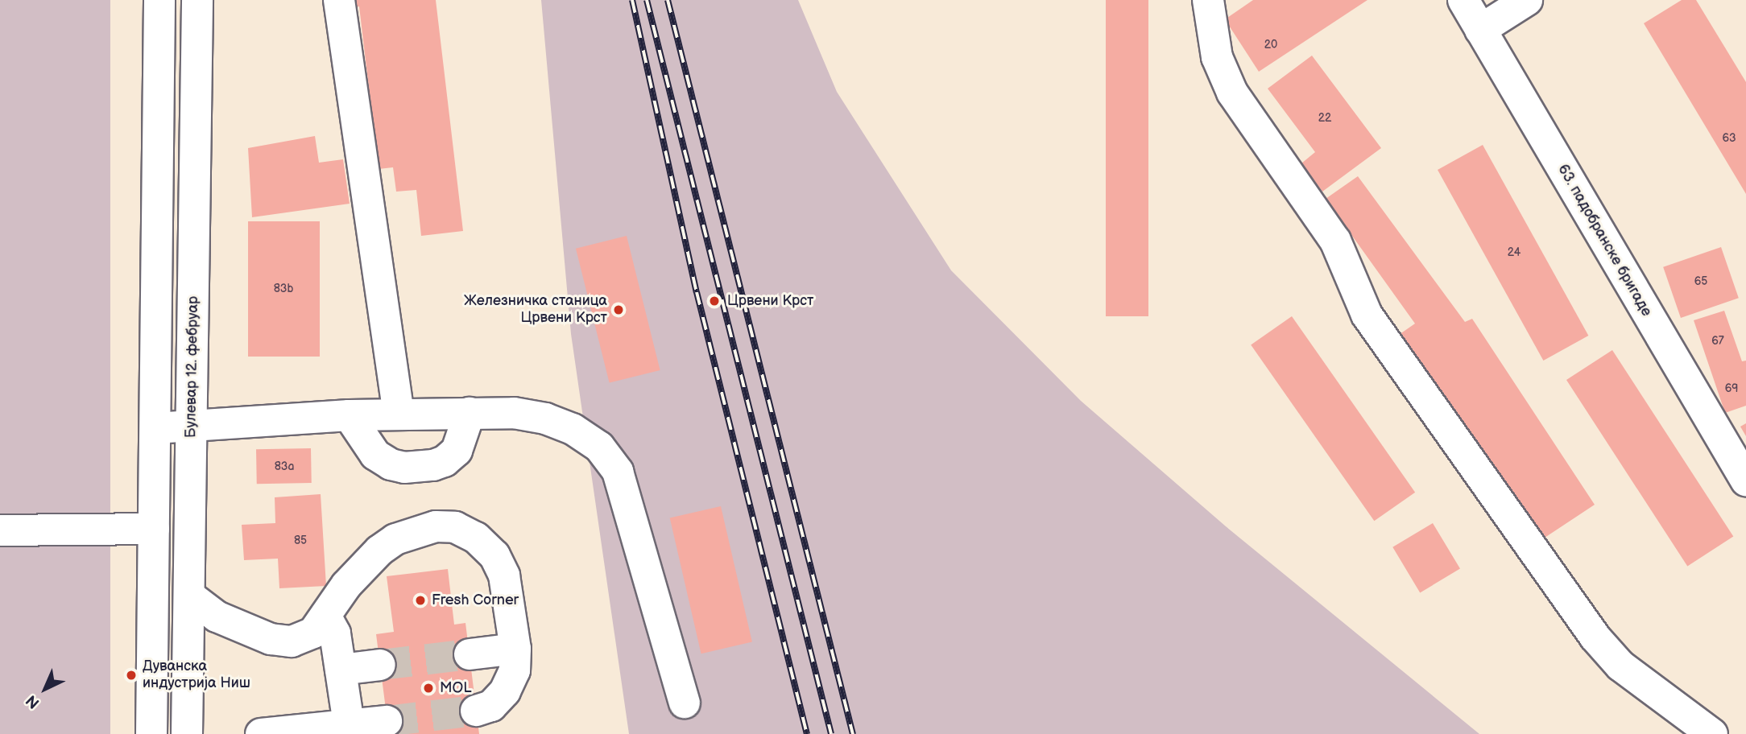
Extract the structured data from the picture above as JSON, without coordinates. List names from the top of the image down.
{
  "streets": {
    "main road": ["63. падобранске бригаде", "Булевар 12. фебруар"]
  },
  "places": [
    "Црвени Крст",
    "Железничка станица Црвени Крст",
    "Fresh Corner",
    "Дуванска индустрија Ниш",
    "MOL"
  ],
  "house_numbers": [
    "20",
    "22",
    "63",
    "24",
    "65",
    "83b",
    "67",
    "69",
    "83a",
    "85"
  ],
  "north": "bottom left"
}
